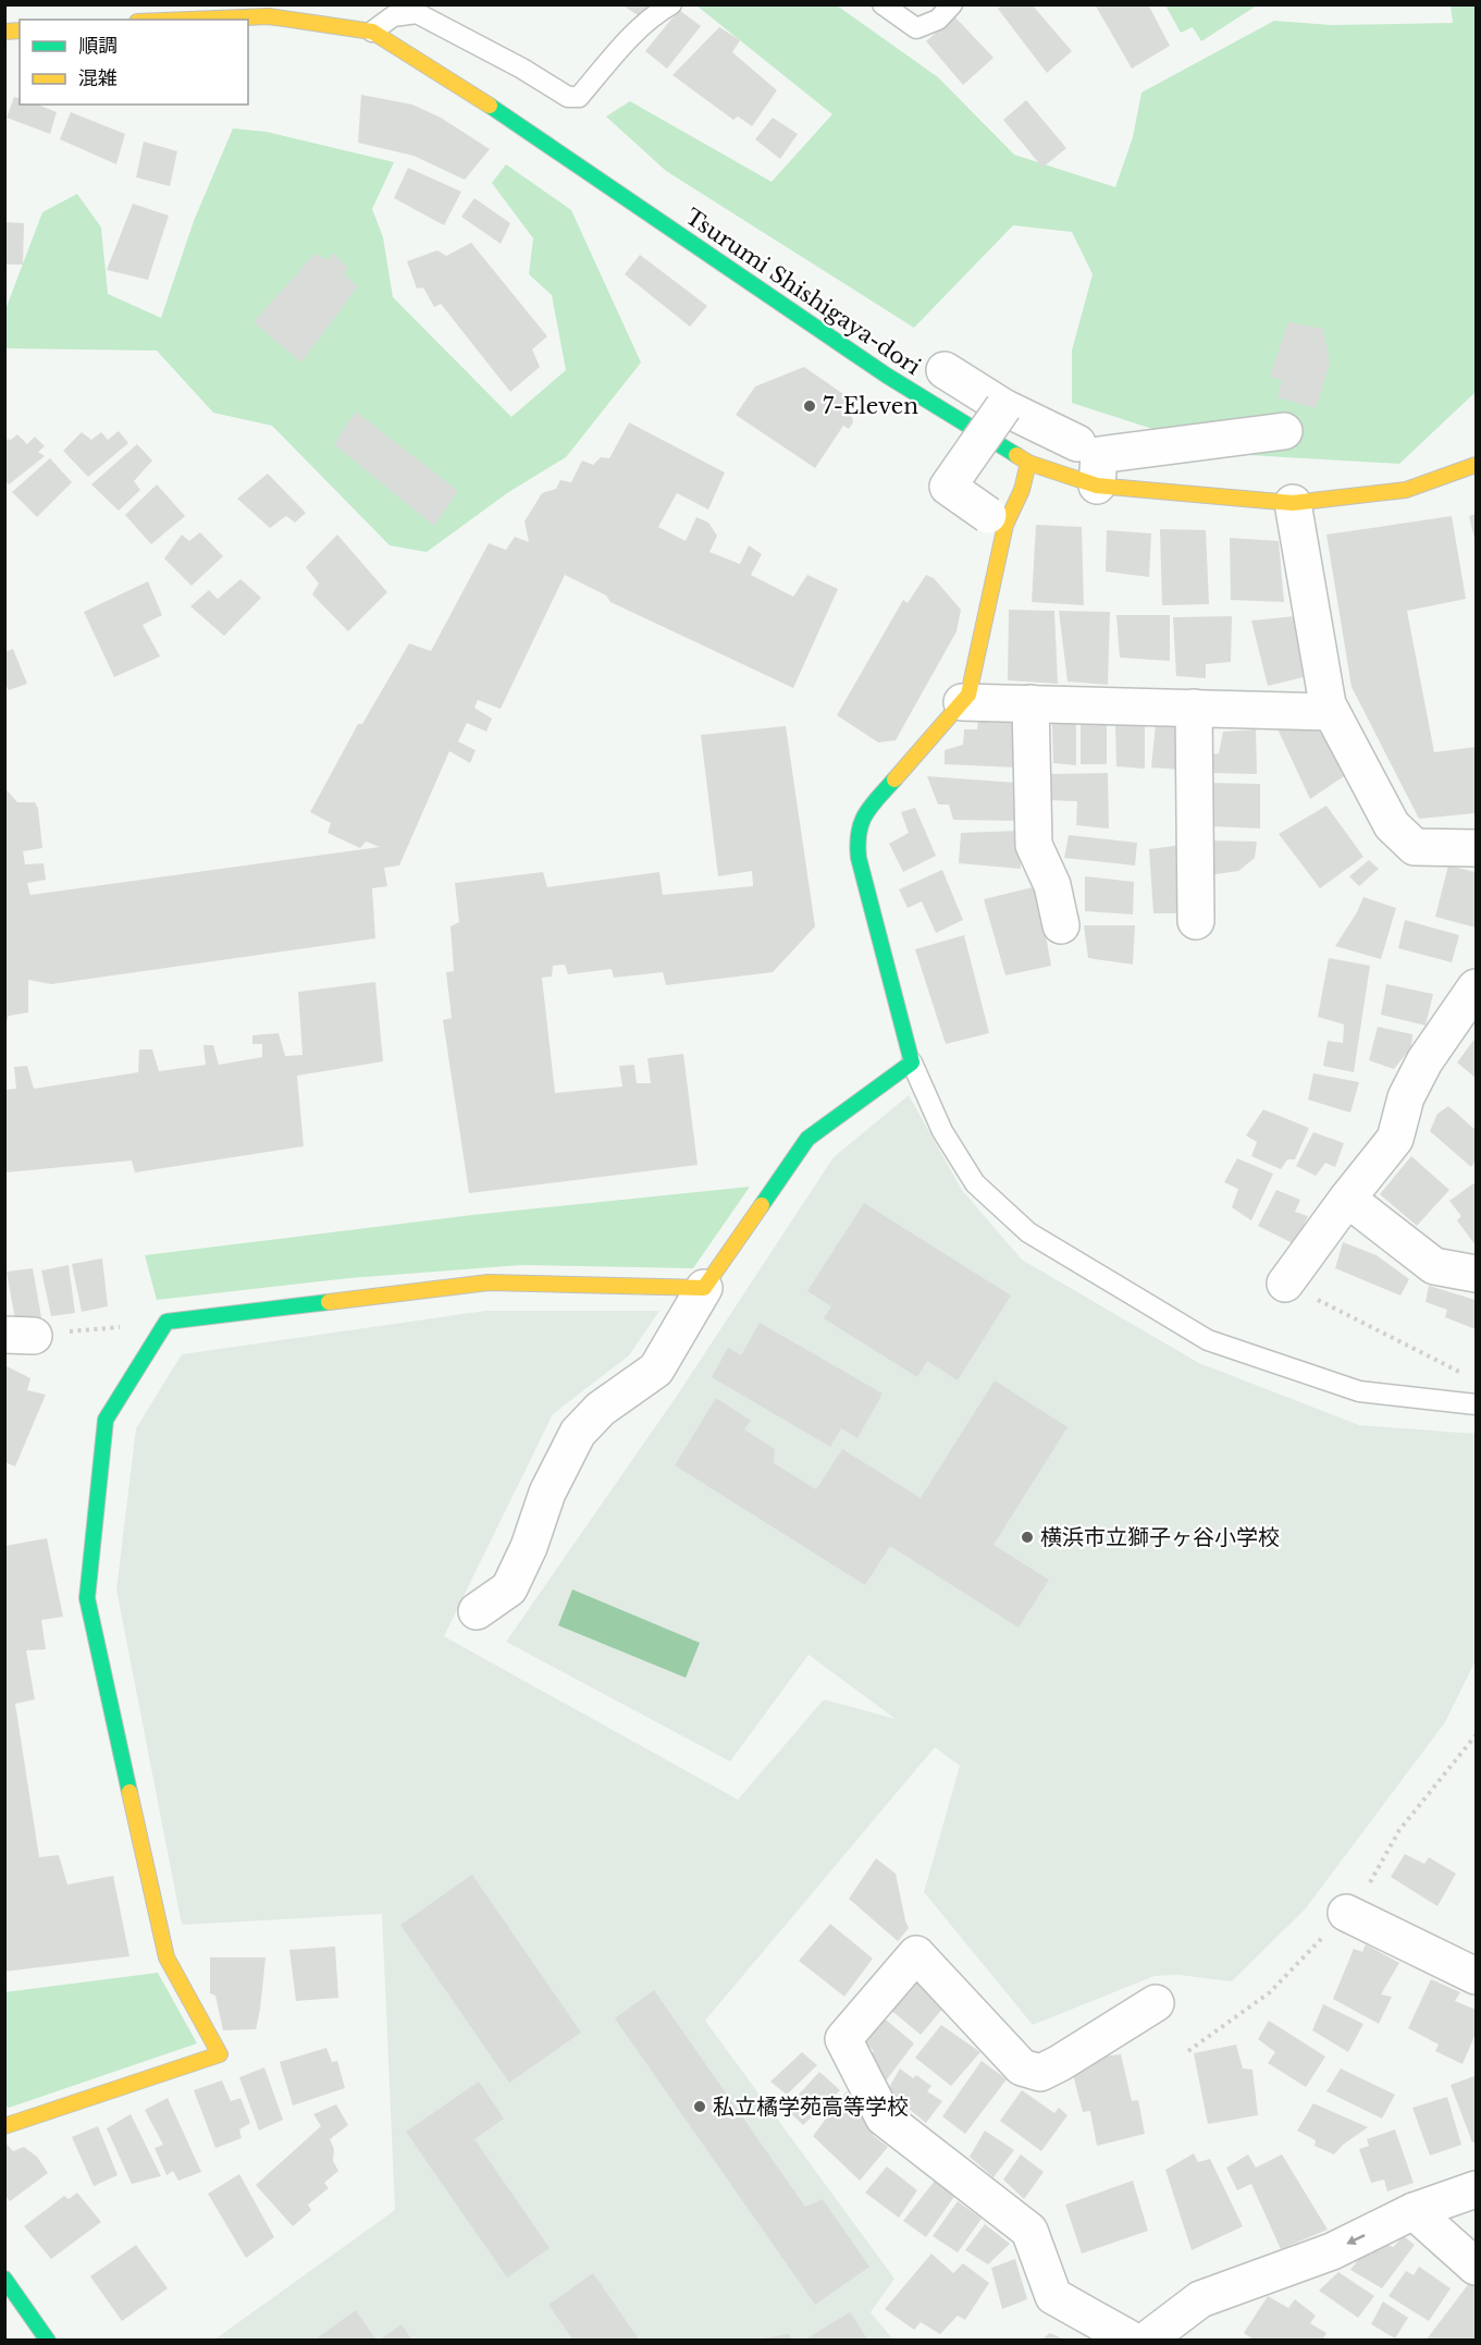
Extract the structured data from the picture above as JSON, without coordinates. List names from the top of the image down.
{
  "streets": {
    "street": ["Tsurumi Shishigaya-dori"]
  },
  "places": ["7-Eleven", "横浜市立獅子ヶ谷小学校", "私立橘学苑高等学校"],
  "legend": ["順調", "混雑"]
}
